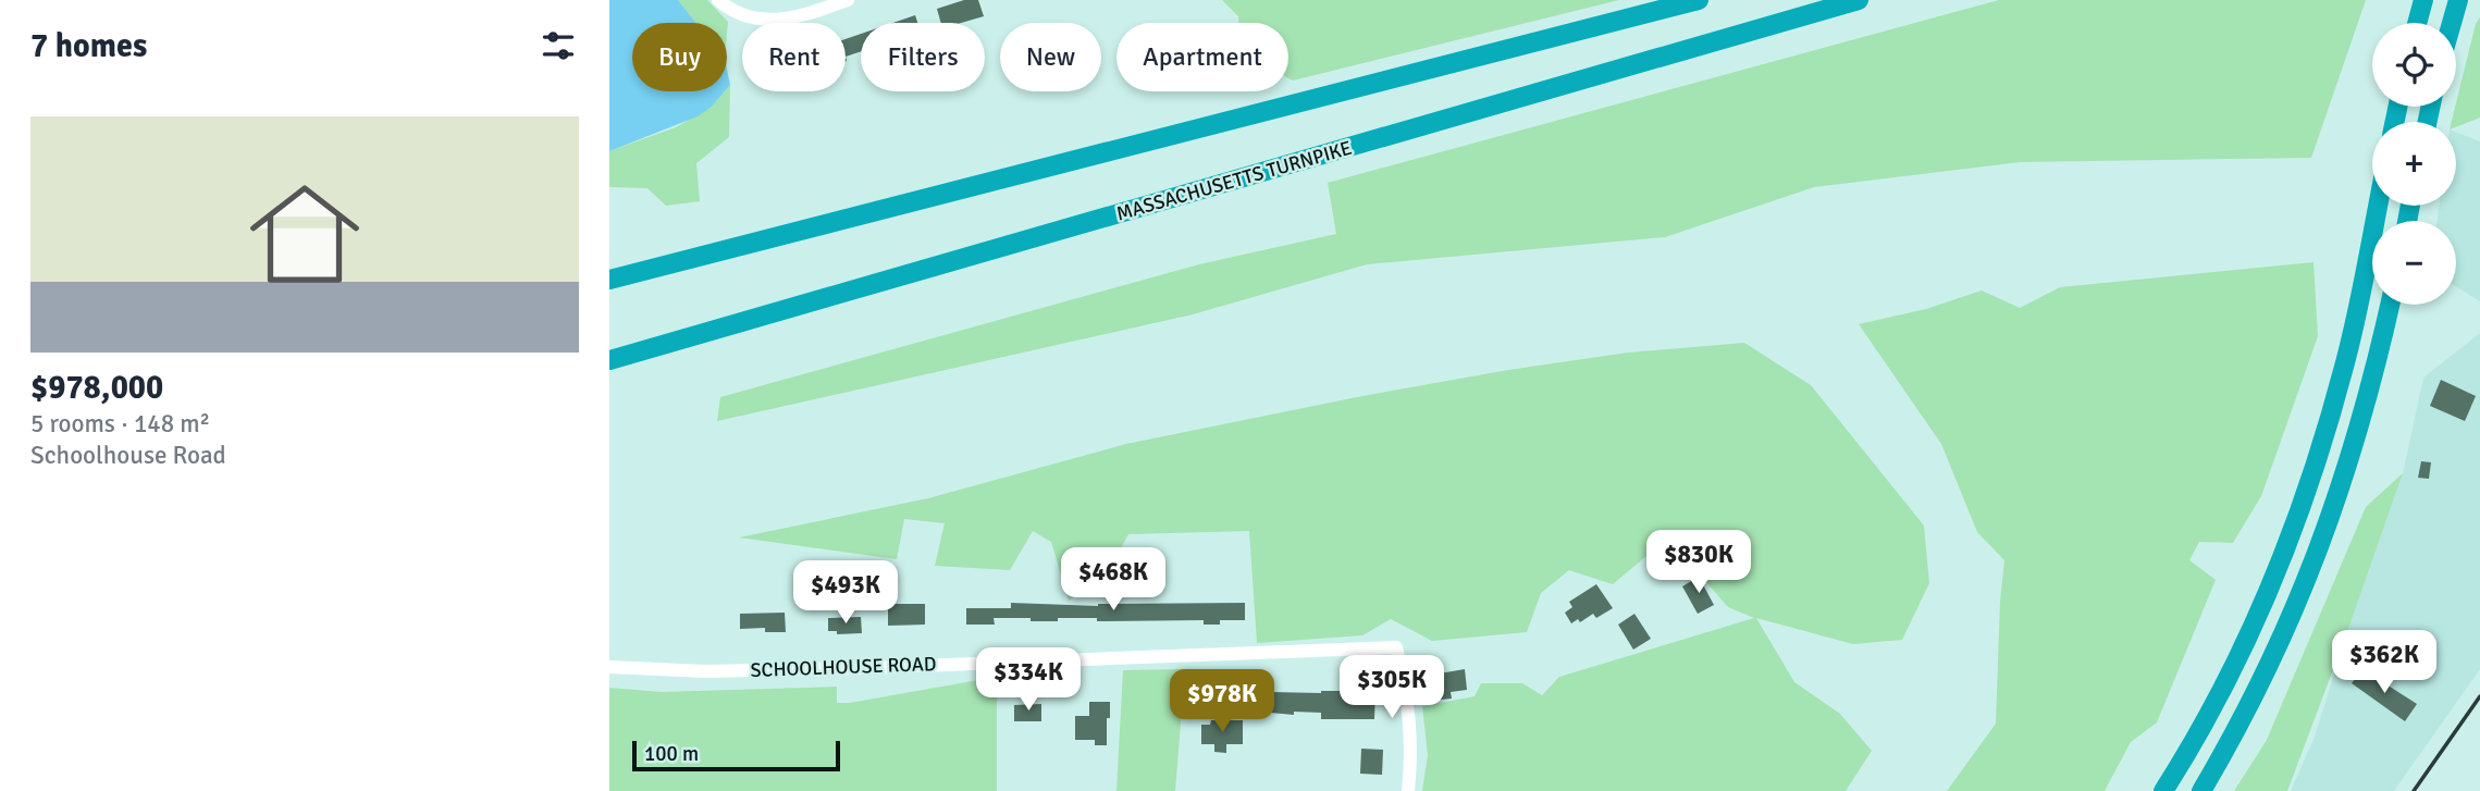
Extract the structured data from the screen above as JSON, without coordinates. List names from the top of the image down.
{
  "streets": {
    "highway": ["MASSACHUSETTS TURNPIKE"],
    "street": ["SCHOOLHOUSE ROAD"]
  },
  "scale_bar": "100 m",
  "page": {
    "heading": "7 homes",
    "map_buttons": ["+", "−"],
    "chip": [
      "Buy",
      "Rent",
      "Filters",
      "New",
      "Apartment"
    ],
    "list": [
      {
        "name": "$978,000",
        "note": "5 rooms · 148 m² · Schoolhouse Road"
      }
    ],
    "price": [
      "$830K",
      "$468K",
      "$493K",
      "$362K",
      "$334K",
      "$305K",
      "$978K"
    ],
    "scale": "100 m"
  }
}
